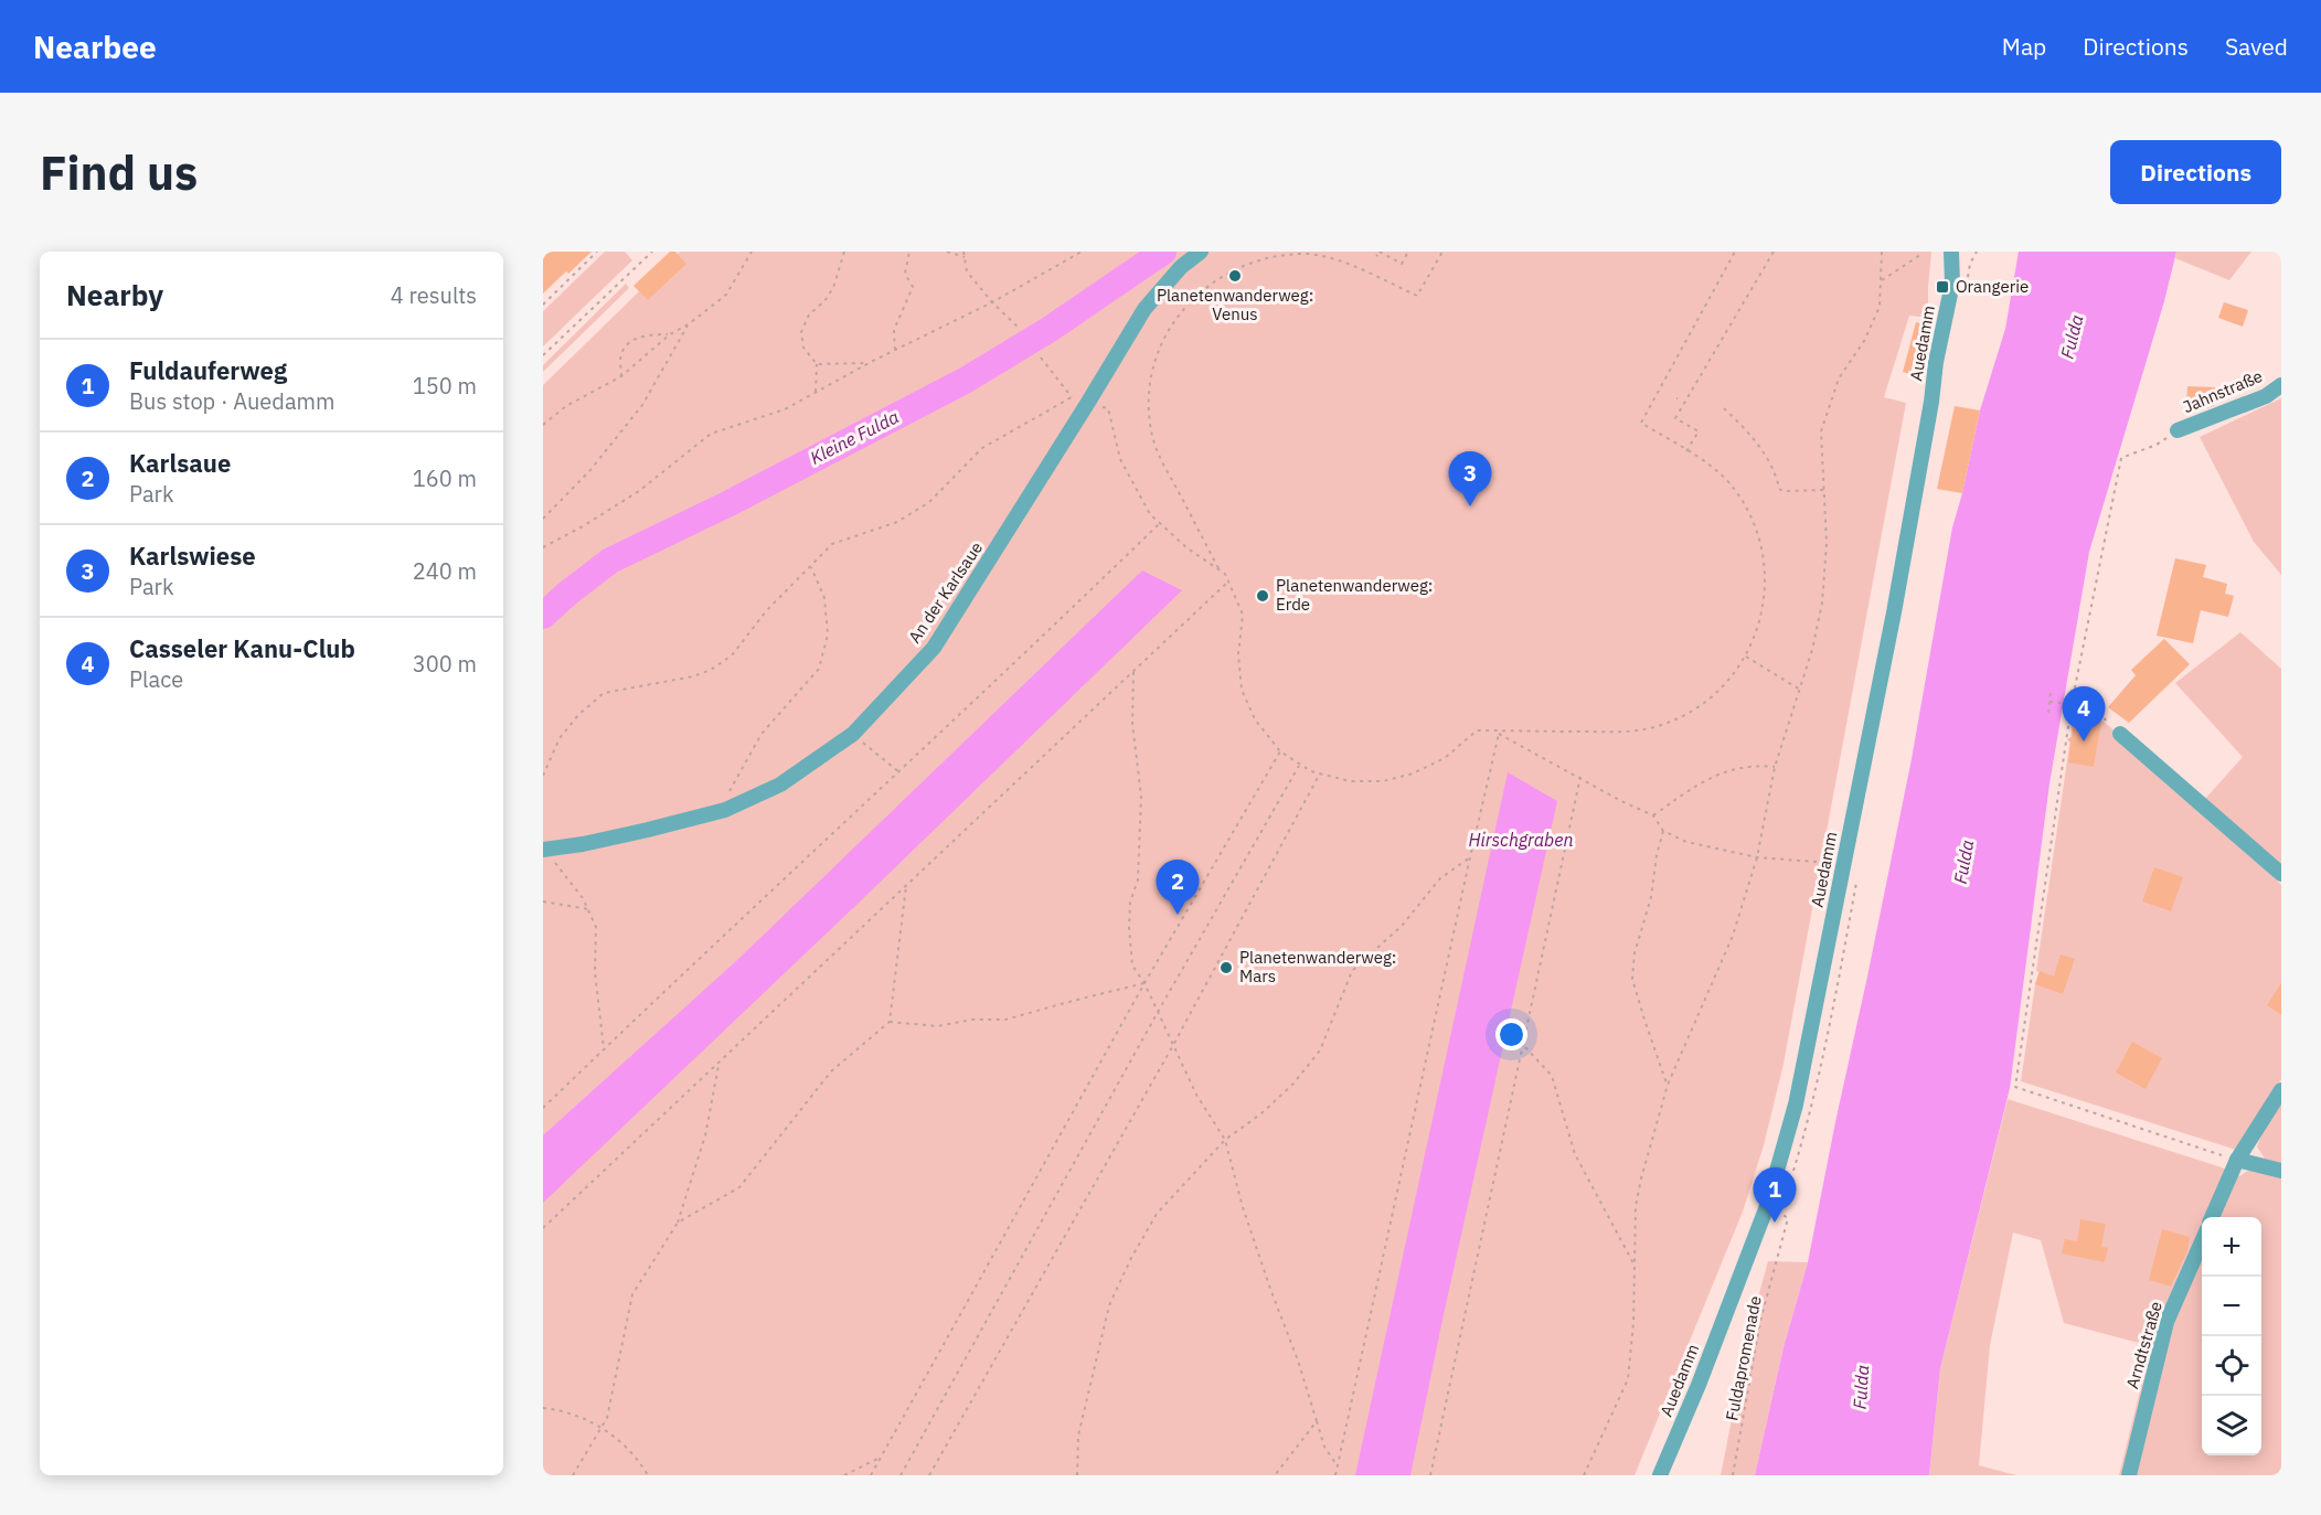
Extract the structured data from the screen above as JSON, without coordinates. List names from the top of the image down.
{
  "streets": {
    "street": [
      "Auedamm",
      "Jahnstraße",
      "An der Karlsaue",
      "Arndtstraße"
    ],
    "path": ["Fuldapromenade"]
  },
  "water": ["Fulda", "Kleine Fulda", "Hirschgraben"],
  "places": {
    "other": ["Planetenwanderweg: Venus", "Planetenwanderweg: Erde", "Planetenwanderweg: Mars"],
    "transit": ["Orangerie"]
  },
  "page": {
    "header": "Nearbee",
    "nav": ["Map", "Directions", "Saved"],
    "buttons": "Directions",
    "title": "Find us",
    "heading": ["Nearby", "4 results"],
    "list": [
      {
        "mark": "1",
        "name": "Fuldauferweg",
        "note": "Bus stop · Auedamm",
        "value": "150 m"
      },
      {
        "mark": "2",
        "name": "Karlsaue",
        "note": "Park",
        "value": "160 m"
      },
      {
        "mark": "3",
        "name": "Karlswiese",
        "note": "Park",
        "value": "240 m"
      },
      {
        "mark": "4",
        "name": "Casseler Kanu-Club",
        "note": "Place",
        "value": "300 m"
      }
    ],
    "pins": [
      "3",
      "4",
      "2",
      "1"
    ],
    "map_buttons": ["+", "−"]
  }
}
